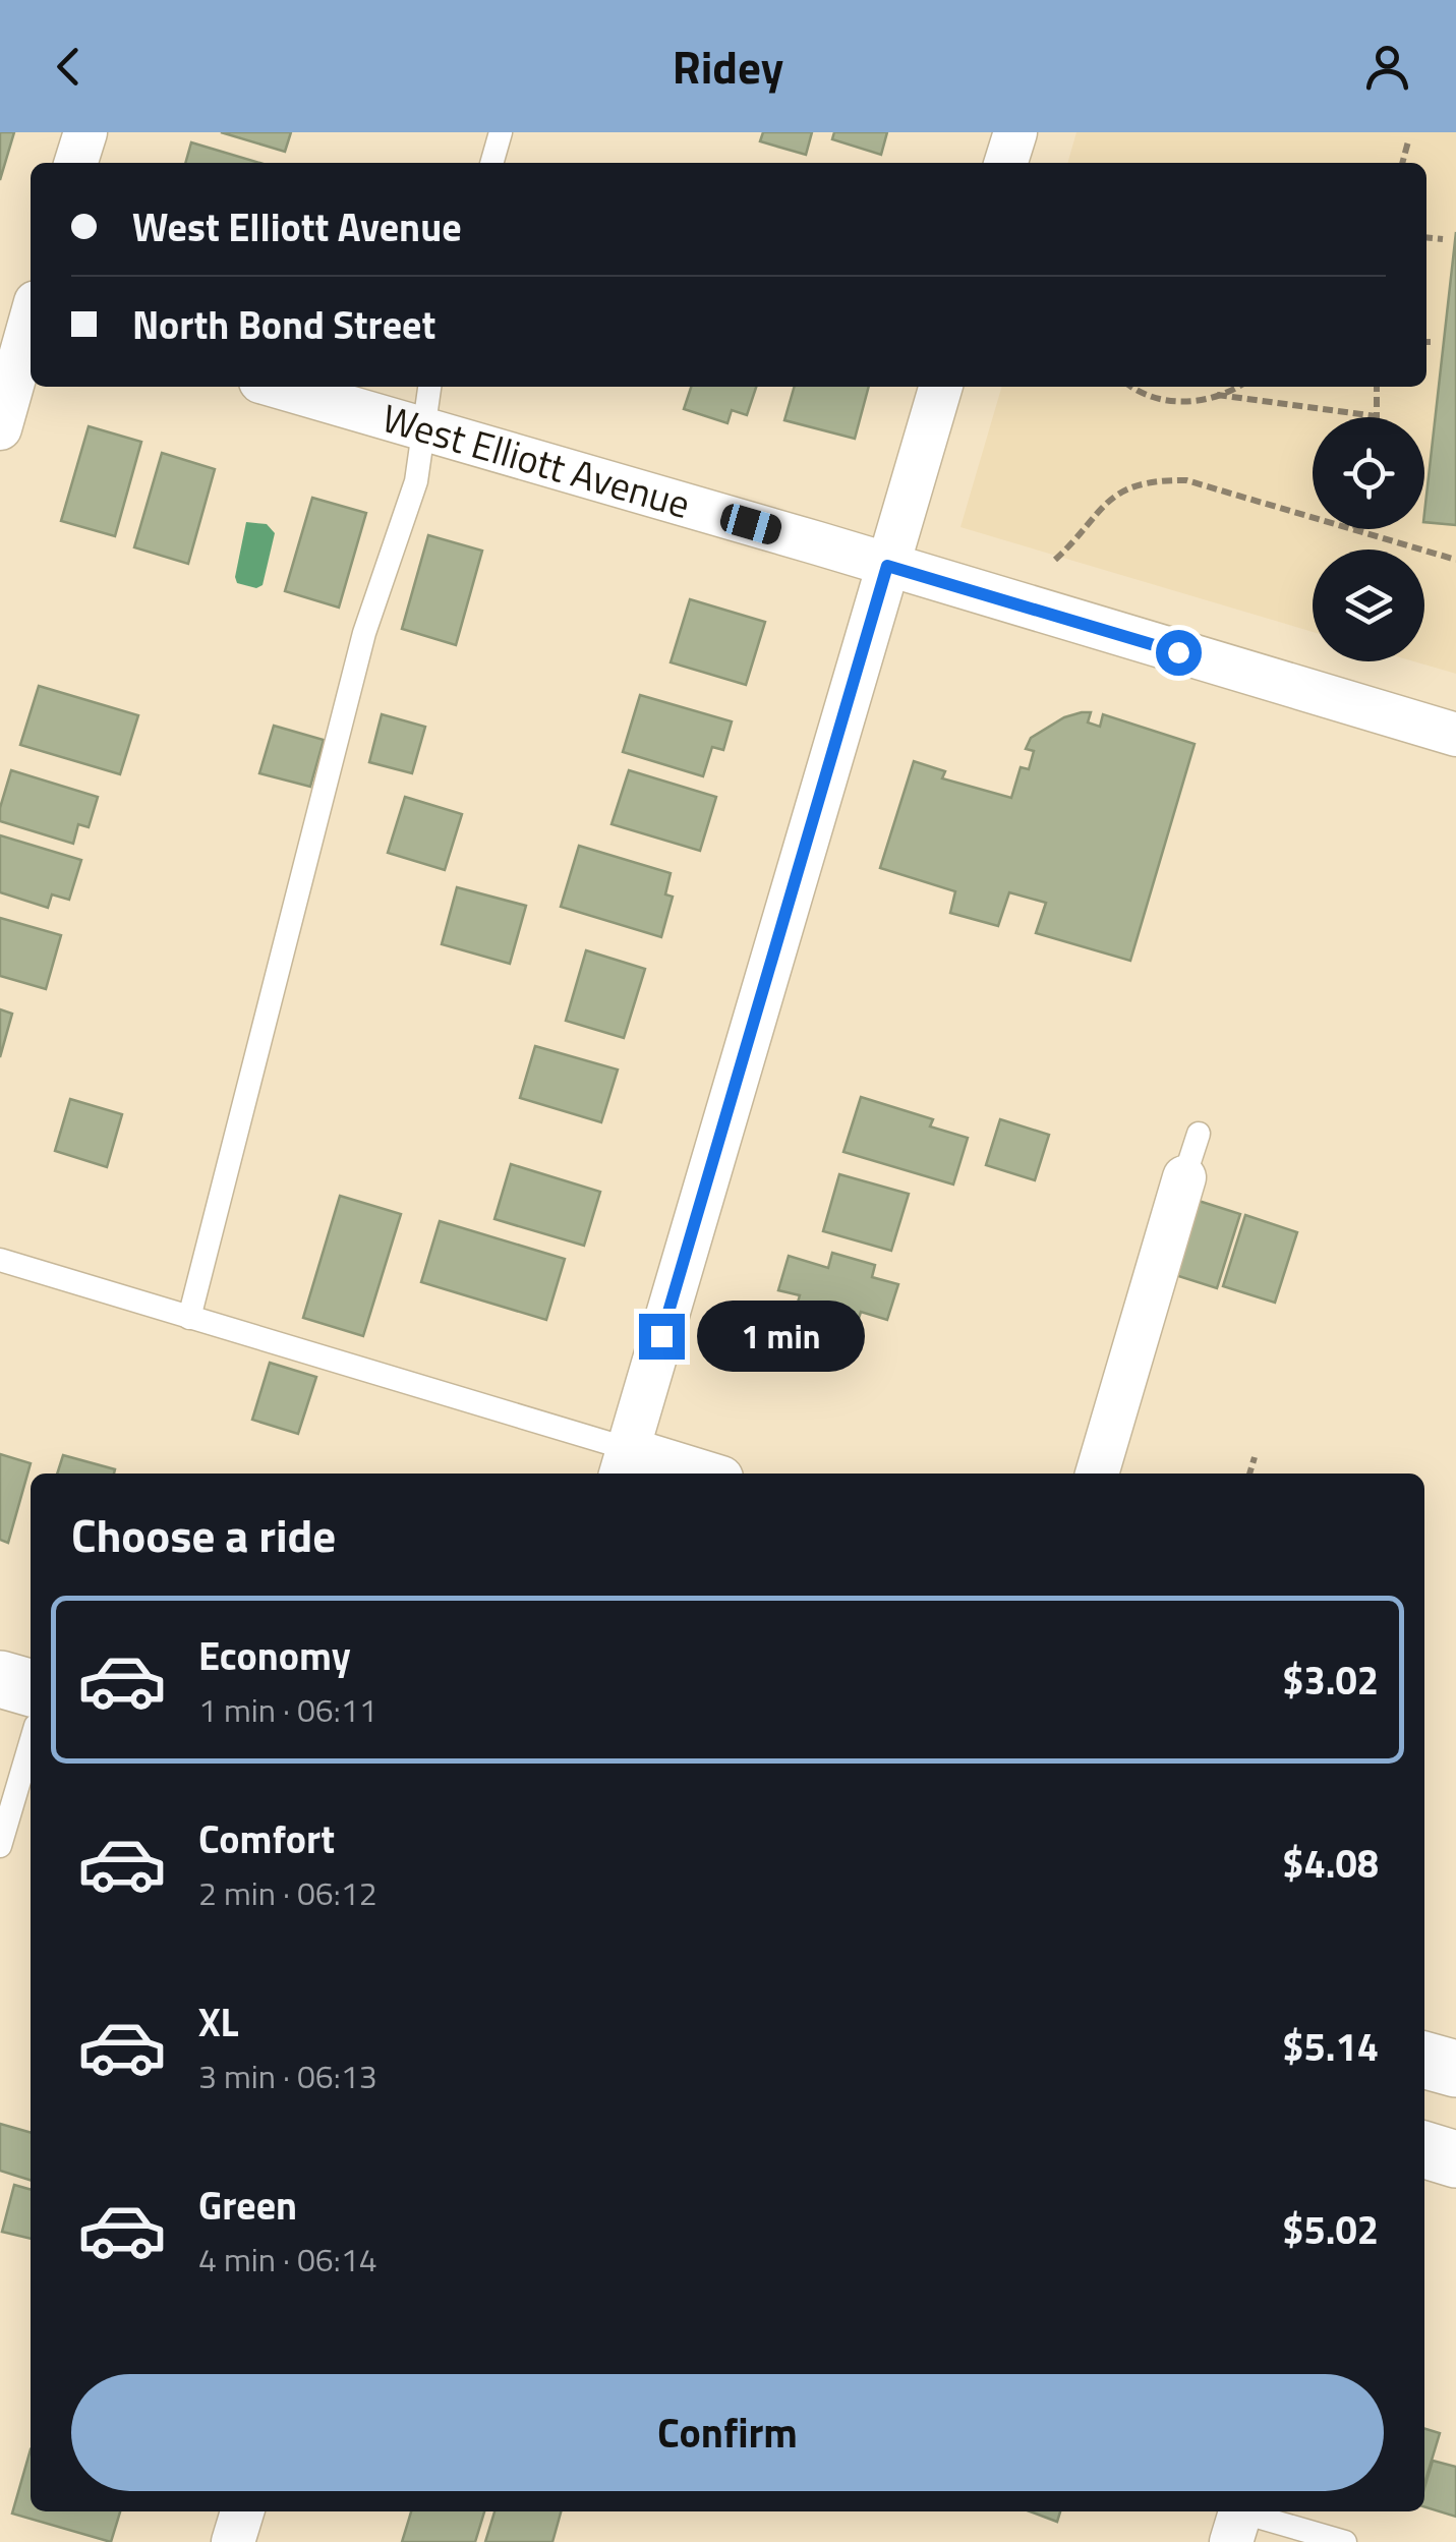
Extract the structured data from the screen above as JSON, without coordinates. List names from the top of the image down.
{
  "streets": {
    "street": ["West Elliott Avenue"]
  },
  "page": {
    "header": "Ridey",
    "banner": ["West Elliott Avenue", "North Bond Street"],
    "bubble": "1 min",
    "heading": "Choose a ride",
    "list": [
      {
        "name": "Economy",
        "note": "1 min · 06:11",
        "value": "$3.02"
      },
      {
        "name": "Comfort",
        "note": "2 min · 06:12",
        "value": "$4.08"
      },
      {
        "name": "XL",
        "note": "3 min · 06:13",
        "value": "$5.14"
      },
      {
        "name": "Green",
        "note": "4 min · 06:14",
        "value": "$5.02"
      }
    ],
    "buttons": "Confirm"
  }
}
